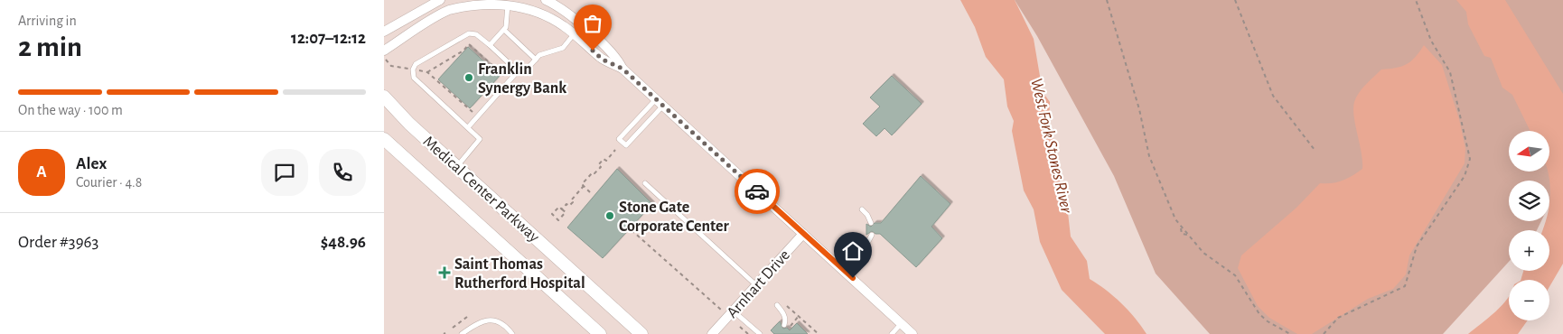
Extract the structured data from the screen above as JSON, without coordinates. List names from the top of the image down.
{
  "streets": {
    "main road": ["Medical Center Parkway"],
    "street": ["Arnhart Drive"]
  },
  "water": ["West Fork Stones River"],
  "places": {
    "other": ["Franklin Synergy Bank", "Stone Gate Corporate Center"],
    "health": ["Saint Thomas Rutherford Hospital"]
  },
  "north": "left",
  "page": {
    "heading": ["2 min", "Arriving in", "12:07–12:12"],
    "panel": [
      "Alex",
      "Courier · 4.8",
      "Order #3963",
      "$48.96"
    ],
    "bar": "On the way · 100 m",
    "map_buttons": ["+", "−"],
    "round": "A"
  }
}
